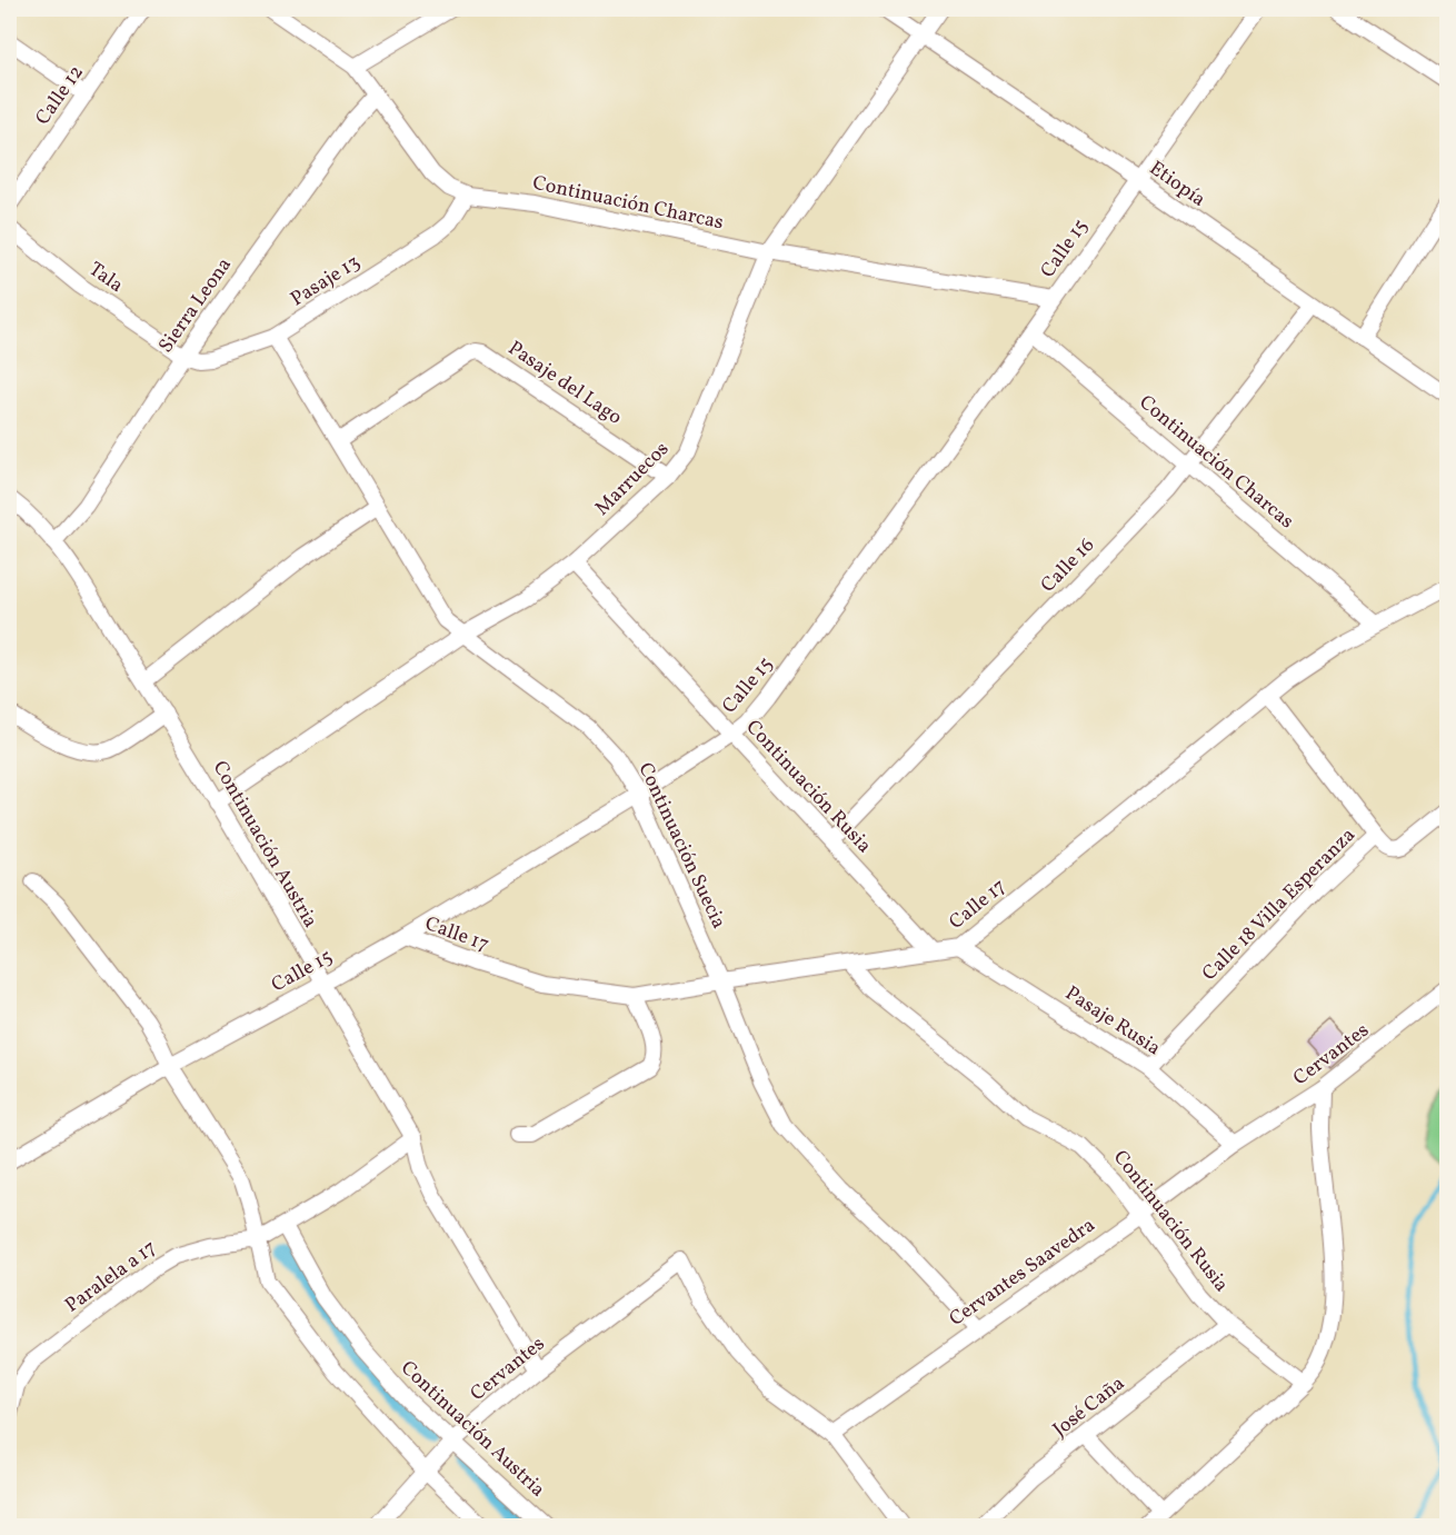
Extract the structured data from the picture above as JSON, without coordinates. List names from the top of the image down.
{
  "streets": {
    "street": [
      "Calle 12",
      "Etiopía",
      "Continuación Charcas",
      "Calle 15",
      "Tala",
      "Pasaje 13",
      "Sierra Leona",
      "Pasaje del Lago",
      "Marruecos",
      "Calle 16",
      "Continuación Rusia",
      "Continuación Austria",
      "Continuación Suecia",
      "Calle 17",
      "Calle 18 Villa Esperanza",
      "Pasaje Rusia",
      "Cervantes",
      "Cervantes Saavedra",
      "Paralela a 17",
      "José Caña"
    ]
  },
  "crossings": [
    ["Etiopía", "Calle 15"],
    ["Etiopía", "Marruecos"],
    ["Etiopía", "Calle 16"],
    ["Continuación Charcas", "Calle 15"],
    ["Continuación Charcas", "Pasaje 13"],
    ["Continuación Charcas", "Sierra Leona"],
    ["Continuación Charcas", "Marruecos"],
    ["Continuación Charcas", "Calle 16"],
    ["Continuación Charcas", "Calle 17"],
    ["Calle 15", "Continuación Rusia"],
    ["Calle 15", "Continuación Austria"],
    ["Calle 15", "Continuación Suecia"],
    ["Calle 15", "Calle 17"],
    ["Tala", "Pasaje 13"],
    ["Tala", "Sierra Leona"],
    ["Pasaje 13", "Sierra Leona"],
    ["Pasaje 13", "Continuación Suecia"],
    ["Sierra Leona", "Continuación Austria"],
    ["Pasaje del Lago", "Marruecos"],
    ["Pasaje del Lago", "Continuación Suecia"],
    ["Marruecos", "Continuación Rusia"],
    ["Marruecos", "Continuación Austria"],
    ["Marruecos", "Continuación Suecia"],
    ["Calle 16", "Continuación Rusia"],
    ["Continuación Rusia", "Calle 17"],
    ["Continuación Rusia", "Cervantes Saavedra"],
    ["Continuación Rusia", "José Caña"],
    ["Continuación Austria", "Cervantes"],
    ["Continuación Austria", "Paralela a 17"],
    ["Continuación Suecia", "Calle 17"],
    ["Continuación Suecia", "Cervantes Saavedra"],
    ["Calle 17", "Pasaje Rusia"],
    ["Calle 18 Villa Esperanza", "Pasaje Rusia"],
    ["Pasaje Rusia", "Cervantes"],
    ["Pasaje Rusia", "Cervantes Saavedra"],
    ["Cervantes", "Cervantes Saavedra"]
  ]
}
